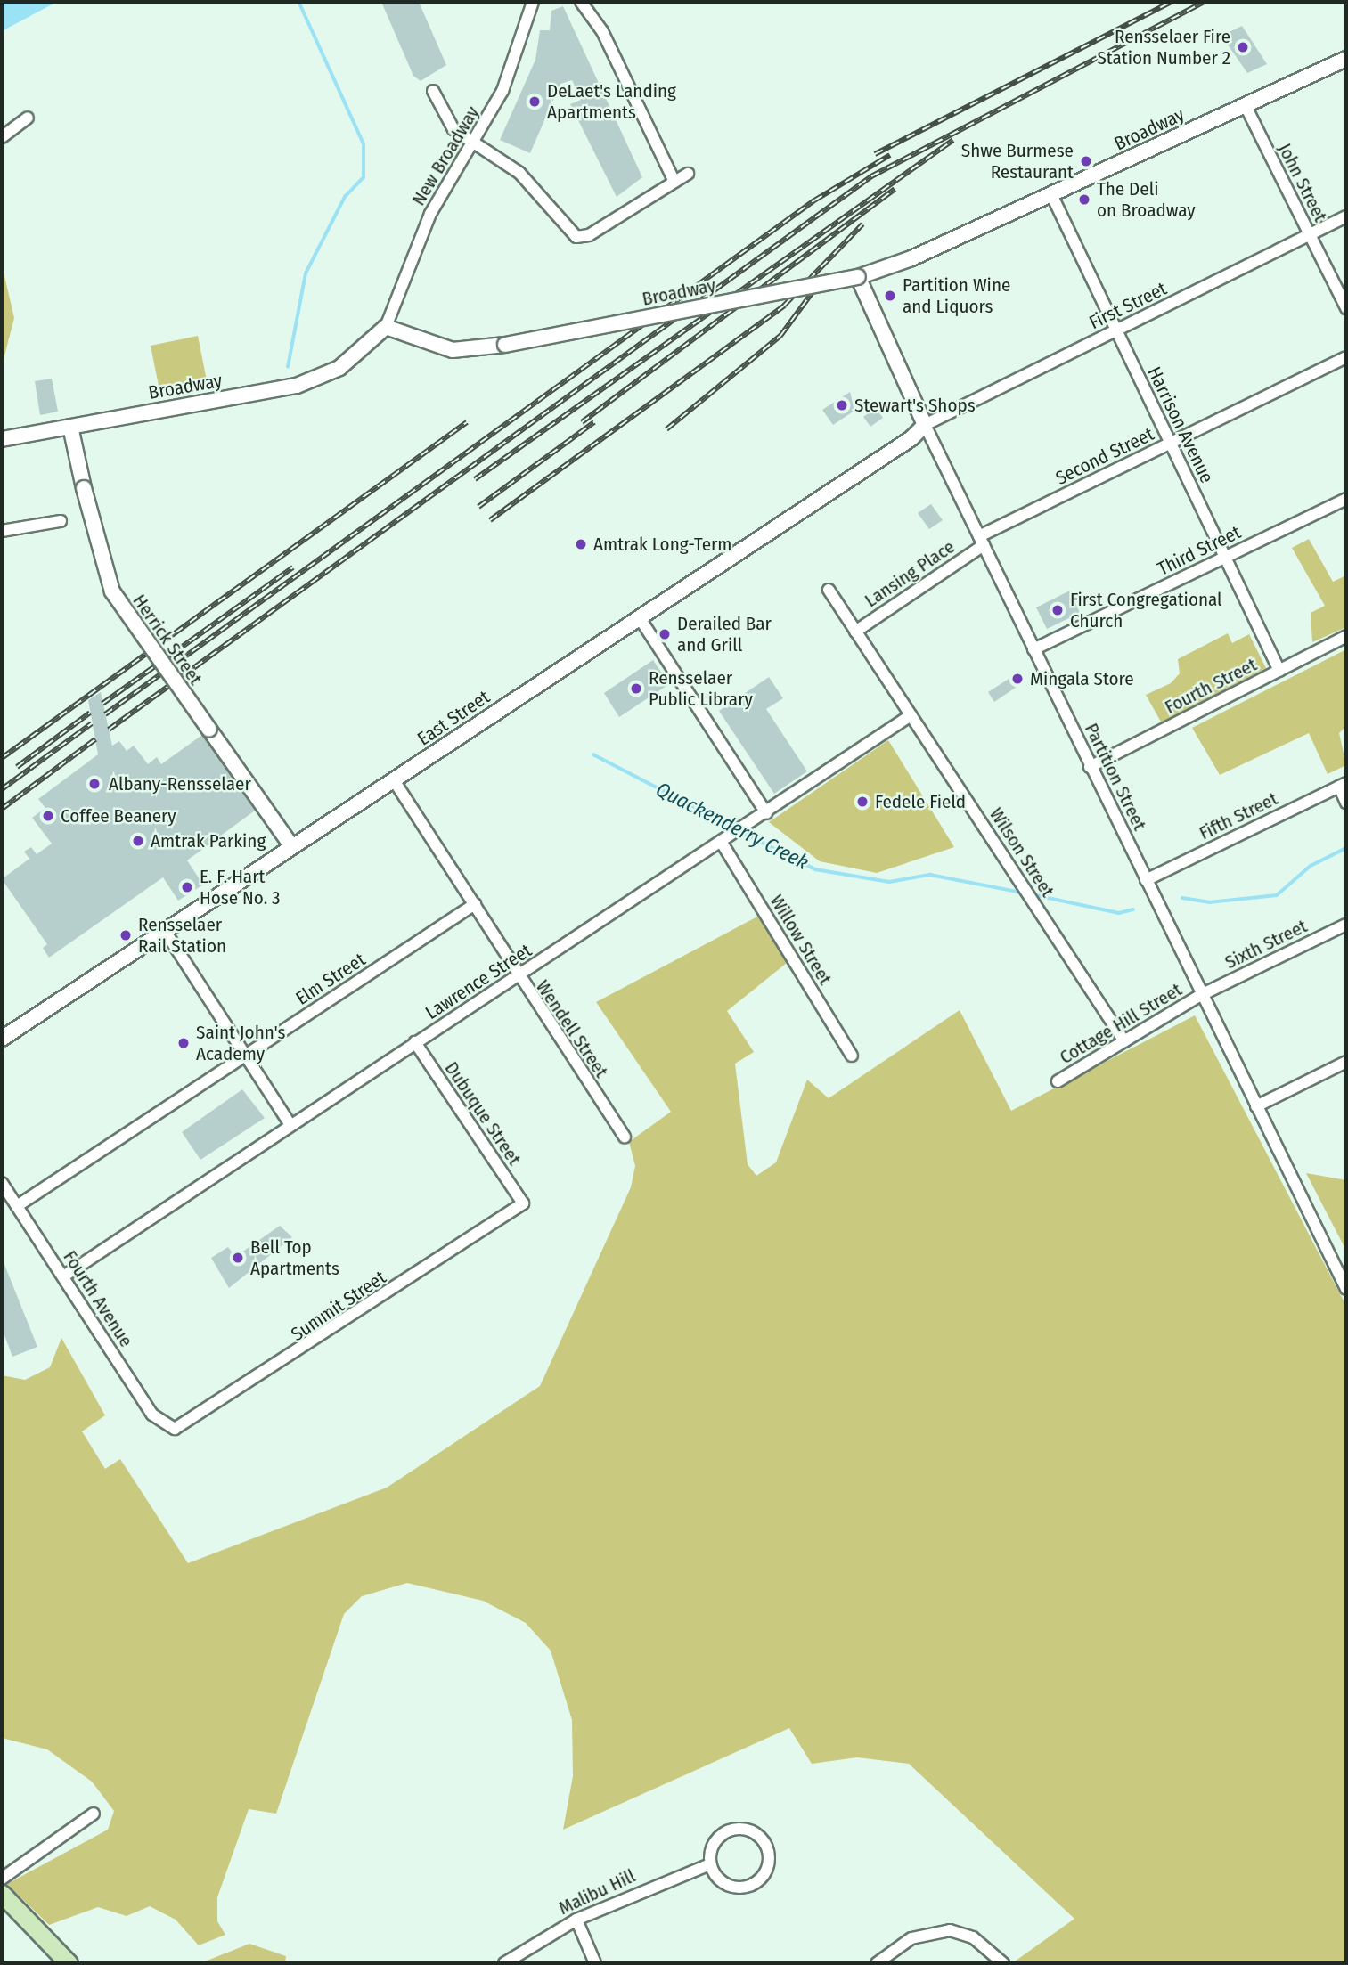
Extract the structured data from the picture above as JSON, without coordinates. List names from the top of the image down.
{
  "streets": {
    "street": [
      "Broadway",
      "New Broadway",
      "John Street",
      "First Street",
      "Harrison Avenue",
      "Second Street",
      "Third Street",
      "Lansing Place",
      "Herrick Street",
      "Fourth Street",
      "East Street",
      "Partition Street",
      "Fifth Street",
      "Wilson Street",
      "Willow Street",
      "Sixth Street",
      "Elm Street",
      "Lawrence Street",
      "Cottage Hill Street",
      "Wendell Street",
      "Dubuque Street",
      "Fourth Avenue",
      "Summit Street",
      "Malibu Hill"
    ]
  },
  "crossings": [
    ["Broadway", "New Broadway"],
    ["Broadway", "John Street"],
    ["Broadway", "Harrison Avenue"],
    ["Broadway", "Herrick Street"],
    ["Broadway", "Partition Street"],
    ["John Street", "First Street"],
    ["First Street", "Harrison Avenue"],
    ["First Street", "East Street"],
    ["First Street", "Partition Street"],
    ["Harrison Avenue", "Second Street"],
    ["Harrison Avenue", "Third Street"],
    ["Harrison Avenue", "Fourth Street"],
    ["Second Street", "Lansing Place"],
    ["Second Street", "Partition Street"],
    ["Third Street", "Partition Street"],
    ["Lansing Place", "Partition Street"],
    ["Lansing Place", "Wilson Street"],
    ["Herrick Street", "East Street"],
    ["Fourth Street", "Partition Street"],
    ["East Street", "Partition Street"],
    ["East Street", "Wendell Street"],
    ["Partition Street", "Fifth Street"],
    ["Partition Street", "Sixth Street"],
    ["Partition Street", "Cottage Hill Street"],
    ["Wilson Street", "Lawrence Street"],
    ["Wilson Street", "Cottage Hill Street"],
    ["Willow Street", "Lawrence Street"],
    ["Sixth Street", "Cottage Hill Street"],
    ["Elm Street", "Wendell Street"],
    ["Elm Street", "Fourth Avenue"],
    ["Lawrence Street", "Wendell Street"],
    ["Lawrence Street", "Dubuque Street"],
    ["Lawrence Street", "Fourth Avenue"],
    ["Dubuque Street", "Summit Street"],
    ["Fourth Avenue", "Summit Street"]
  ],
  "water": ["Quackenderry Creek"],
  "places": [
    "Rensselaer Fire Station Number 2",
    "DeLaet's Landing Apartments",
    "Shwe Burmese Restaurant",
    "The Deli on Broadway",
    "Partition Wine and Liquors",
    "Stewart's Shops",
    "Amtrak Long-Term",
    "First Congregational Church",
    "Derailed Bar and Grill",
    "Mingala Store",
    "Rensselaer Public Library",
    "Albany-Rensselaer",
    "Fedele Field",
    "Coffee Beanery",
    "Amtrak Parking",
    "E. F. Hart Hose No. 3",
    "Rensselaer Rail Station",
    "Saint John's Academy",
    "Bell Top Apartments"
  ]
}
